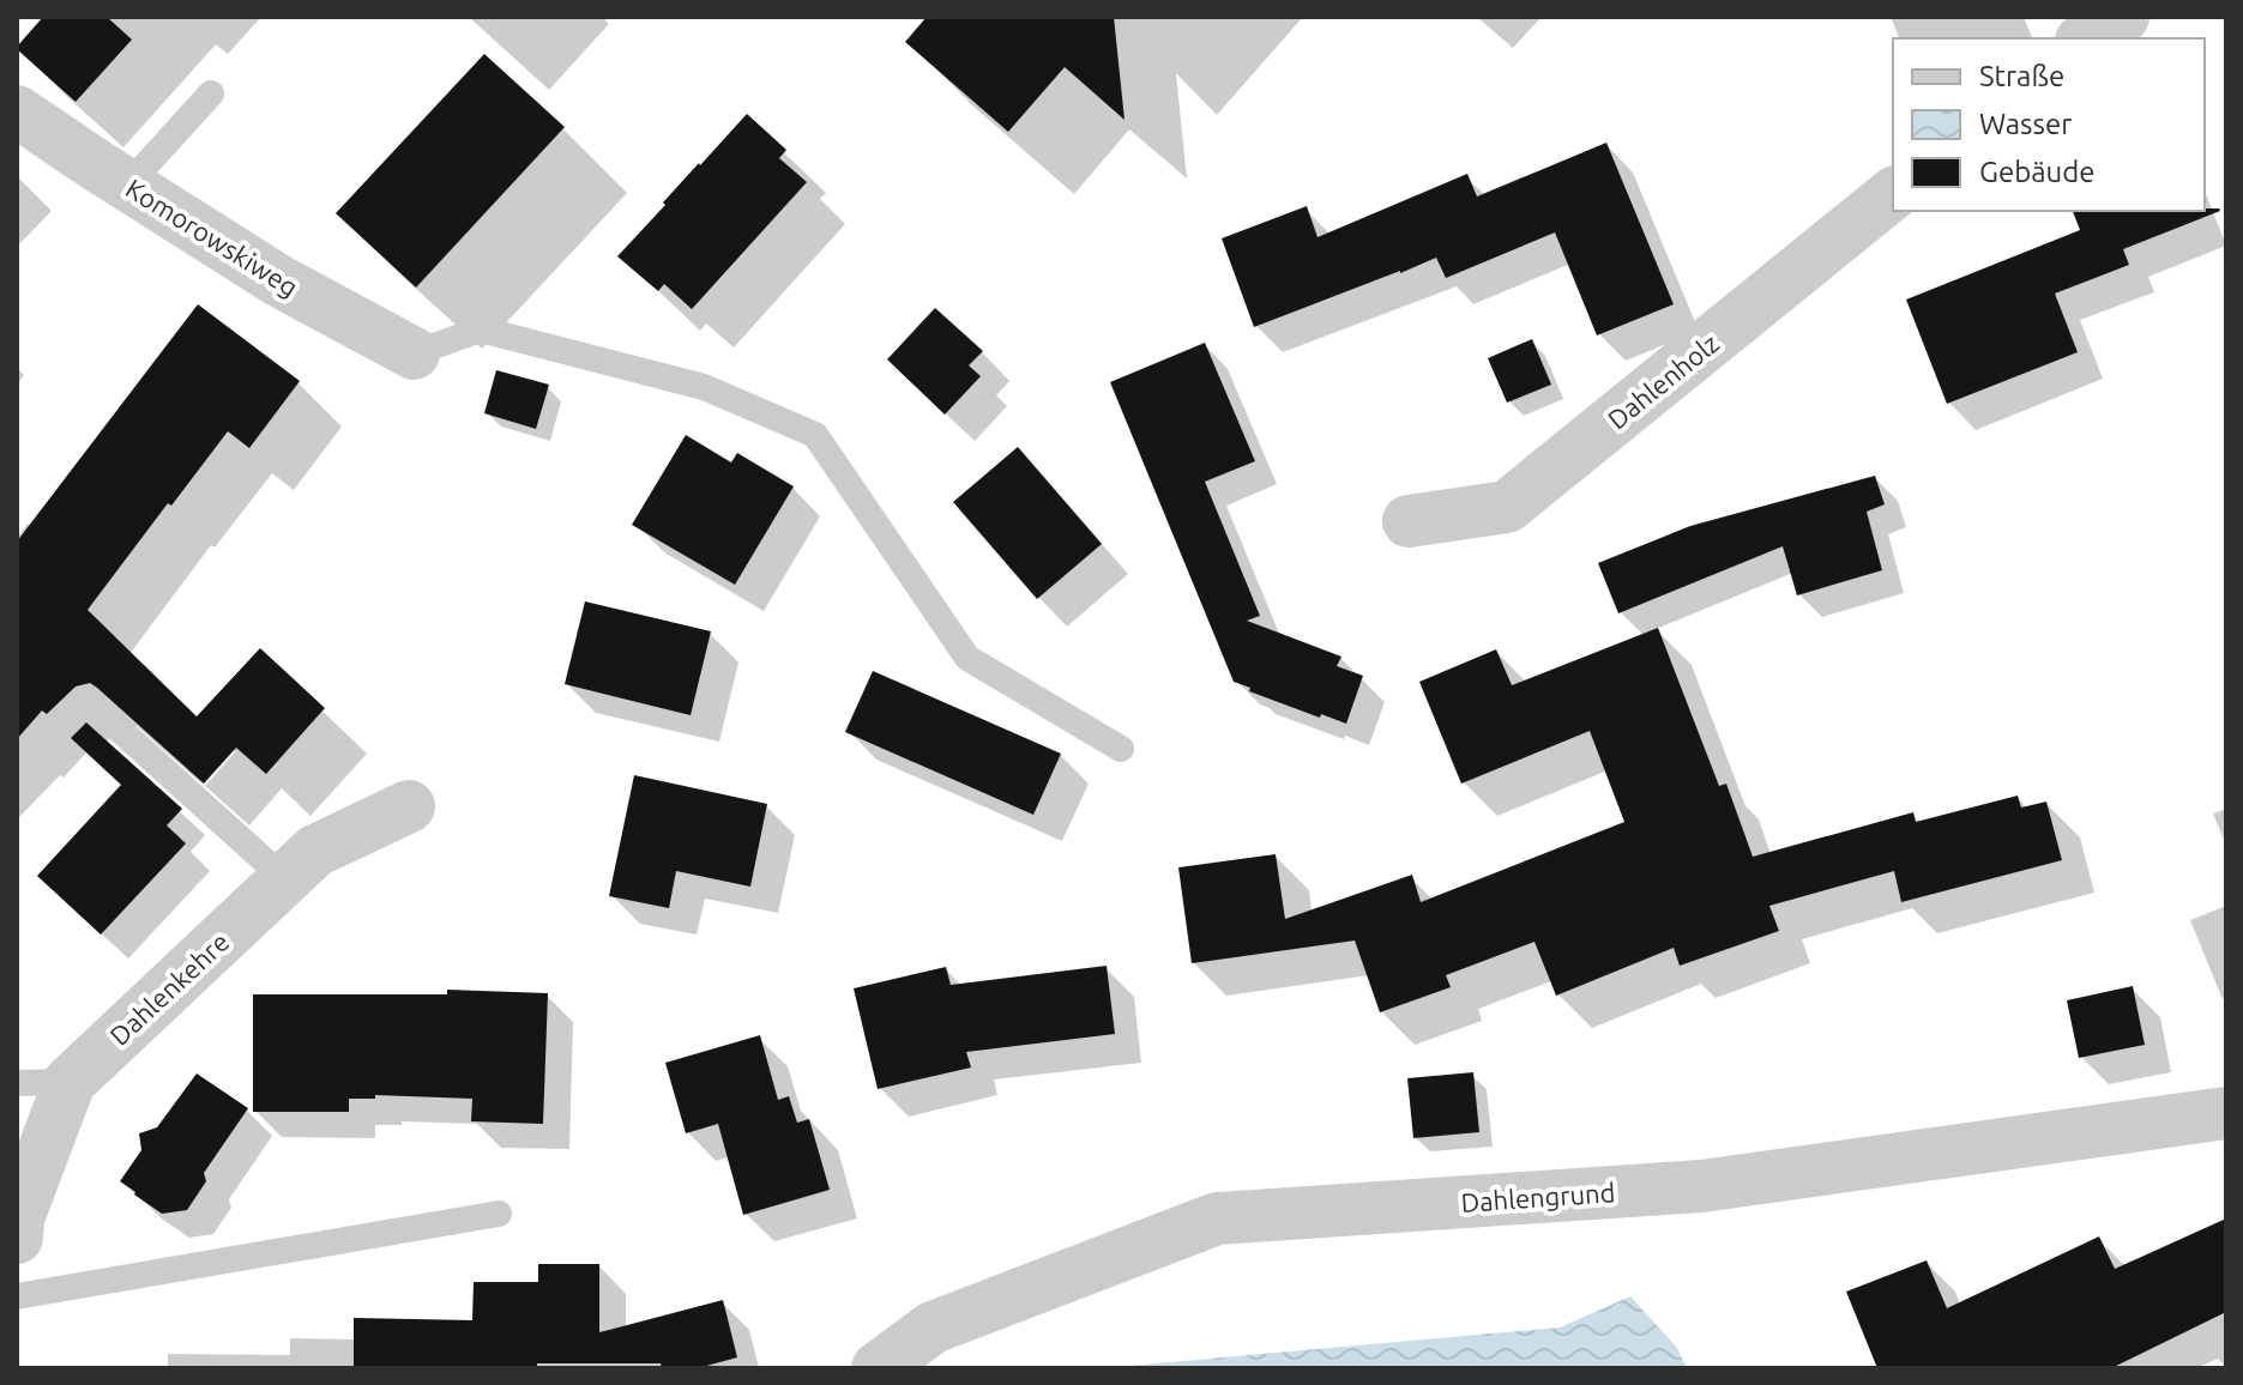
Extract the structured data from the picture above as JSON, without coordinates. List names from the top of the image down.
{
  "streets": {
    "street": [
      "Komorowskiweg",
      "Dahlenholz",
      "Dahlenkehre",
      "Dahlengrund"
    ]
  },
  "legend": ["Straße", "Wasser", "Gebäude"]
}
